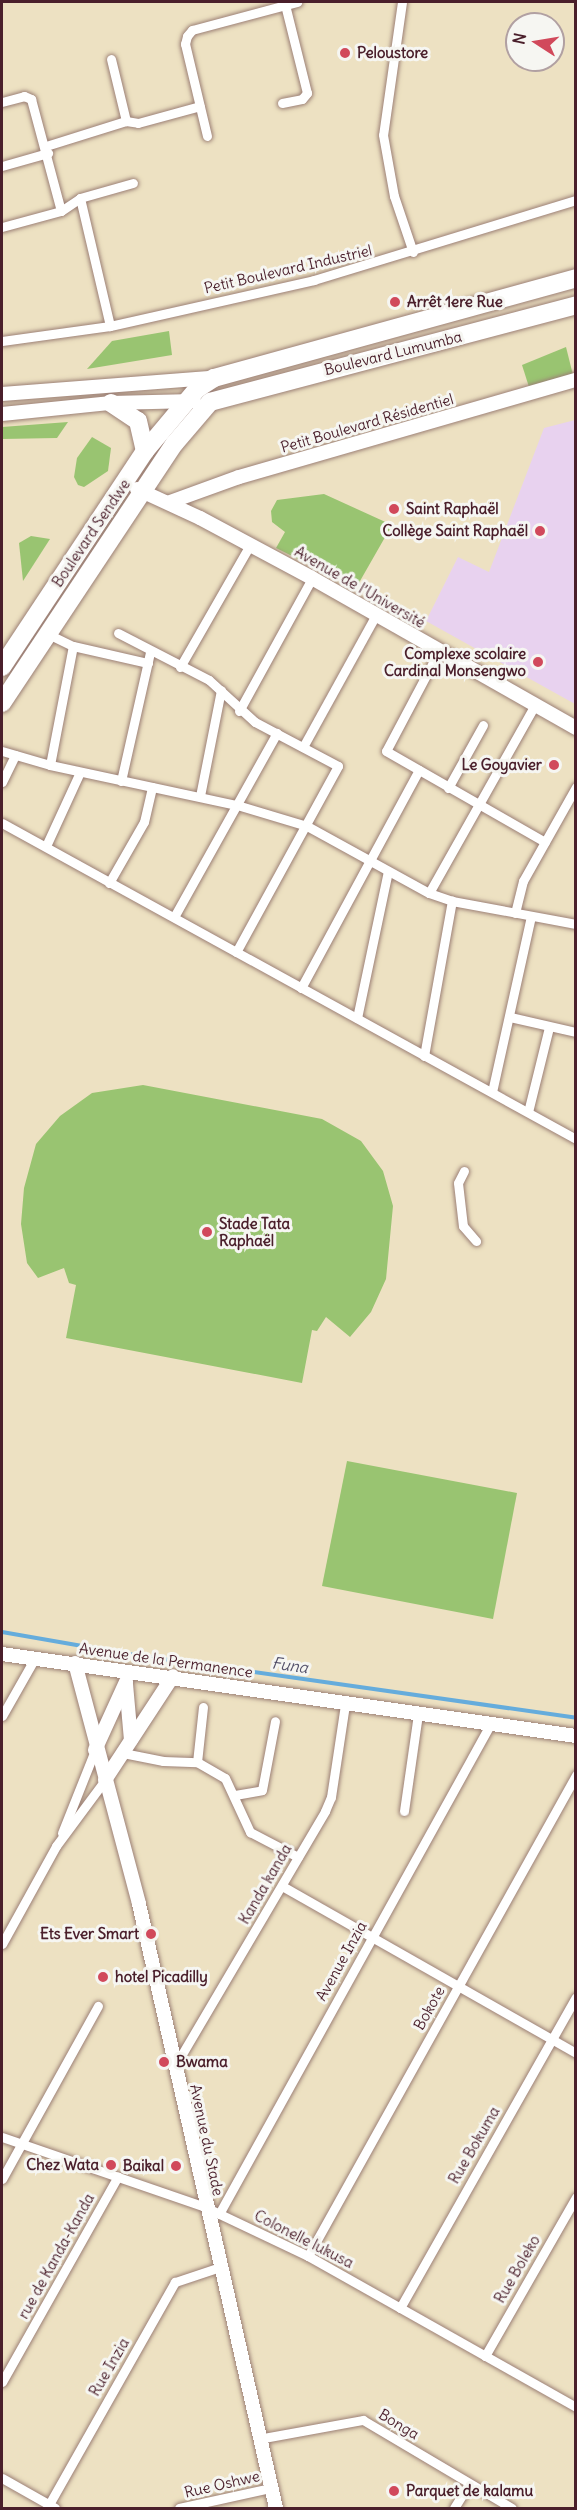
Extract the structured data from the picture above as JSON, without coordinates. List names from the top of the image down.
{
  "streets": {
    "highway": ["Boulevard Lumumba", "Boulevard Sendwe"],
    "street": [
      "Petit Boulevard Industriel",
      "Petit Boulevard Résidentiel",
      "Avenue de l’Université",
      "Avenue de la Permanence",
      "Kanda kanda",
      "Avenue Inzia",
      "Bokote",
      "Avenue du Stade",
      "Rue Bokuma",
      "Colonelle lukusa",
      "rue de Kanda-Kanda",
      "Rue Boleko",
      "Rue Inzia",
      "Bonga",
      "Rue Oshwe"
    ]
  },
  "crossings": [
    ["Boulevard Lumumba", "Boulevard Sendwe"],
    ["Petit Boulevard Résidentiel", "Avenue de l’Université"],
    ["Boulevard Sendwe", "Avenue de l’Université"],
    ["Avenue de la Permanence", "Kanda kanda"],
    ["Avenue de la Permanence", "Avenue Inzia"],
    ["Avenue de la Permanence", "Avenue du Stade"],
    ["Kanda kanda", "Avenue du Stade"],
    ["Avenue Inzia", "Colonelle lukusa"],
    ["Bokote", "Colonelle lukusa"],
    ["Avenue du Stade", "Colonelle lukusa"],
    ["Avenue du Stade", "Rue Inzia"],
    ["Avenue du Stade", "Bonga"],
    ["Avenue du Stade", "Rue Oshwe"],
    ["Rue Bokuma", "Colonelle lukusa"],
    ["Colonelle lukusa", "rue de Kanda-Kanda"],
    ["Colonelle lukusa", "Rue Boleko"]
  ],
  "water": ["Funa"],
  "places": [
    "Peloustore",
    "Arrêt 1ere Rue",
    "Saint Raphaël",
    "Collège Saint Raphaël",
    "Complexe scolaire Cardinal Monsengwo",
    "Le Goyavier",
    "Stade Tata Raphaël",
    "Ets Ever Smart",
    "hotel Picadilly",
    "Bwama",
    "Chez Wata",
    "Baikal",
    "Parquet de kalamu"
  ],
  "north": "left"
}
